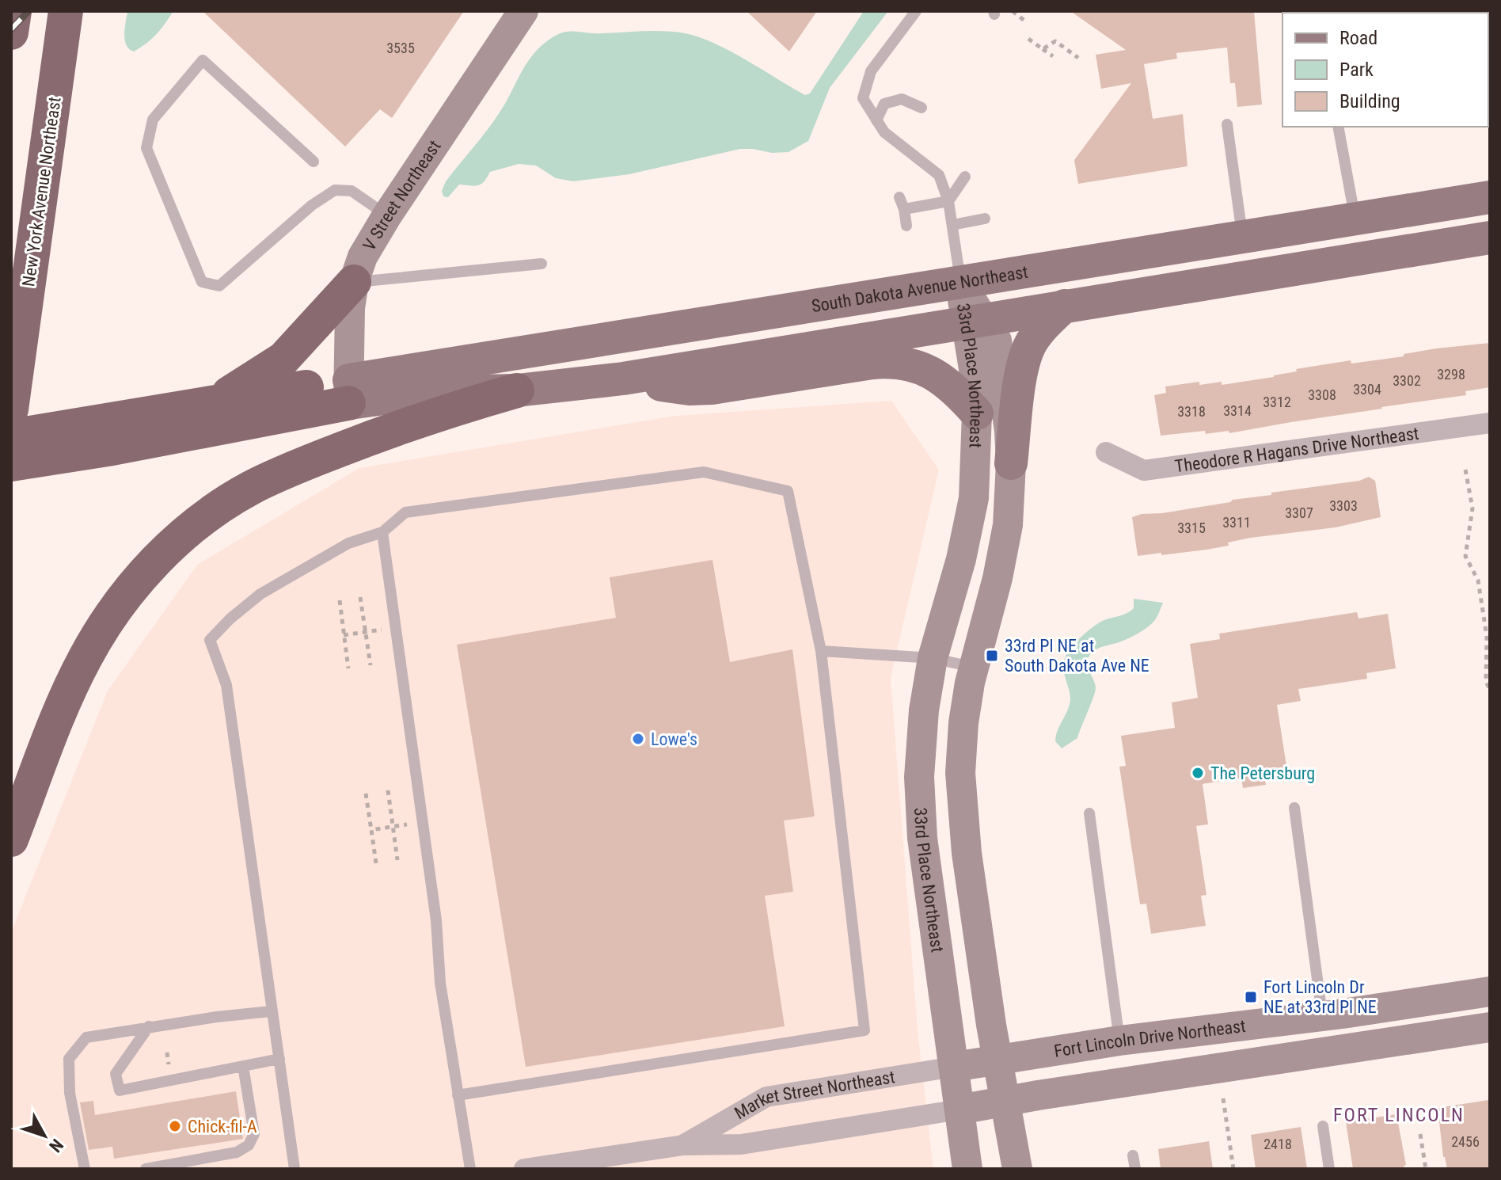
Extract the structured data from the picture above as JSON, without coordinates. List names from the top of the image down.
{
  "streets": {
    "highway": ["New York Avenue Northeast"],
    "main road": ["South Dakota Avenue Northeast"],
    "street": [
      "V Street Northeast",
      "33rd Place Northeast",
      "Theodore R Hagans Drive Northeast",
      "Fort Lincoln Drive Northeast",
      "Market Street Northeast"
    ]
  },
  "crossings": [
    ["V Street Northeast", "South Dakota Avenue Northeast"],
    ["South Dakota Avenue Northeast", "33rd Place Northeast"],
    ["33rd Place Northeast", "Fort Lincoln Drive Northeast"],
    ["33rd Place Northeast", "Market Street Northeast"],
    ["Fort Lincoln Drive Northeast", "Market Street Northeast"]
  ],
  "districts": ["FORT LINCOLN"],
  "places": {
    "transit": ["33rd Pl NE at South Dakota Ave NE", "Fort Lincoln Dr NE at 33rd Pl NE"],
    "other": ["Lowe's", "The Petersburg", "Chick-fil-A"]
  },
  "house_numbers": [
    "3535",
    "3298",
    "3302",
    "3304",
    "3308",
    "3312",
    "3314",
    "3318",
    "3303",
    "3307",
    "3311",
    "3315",
    "2456",
    "2418"
  ],
  "legend": ["Road", "Park", "Building"],
  "north": "bottom right"
}
